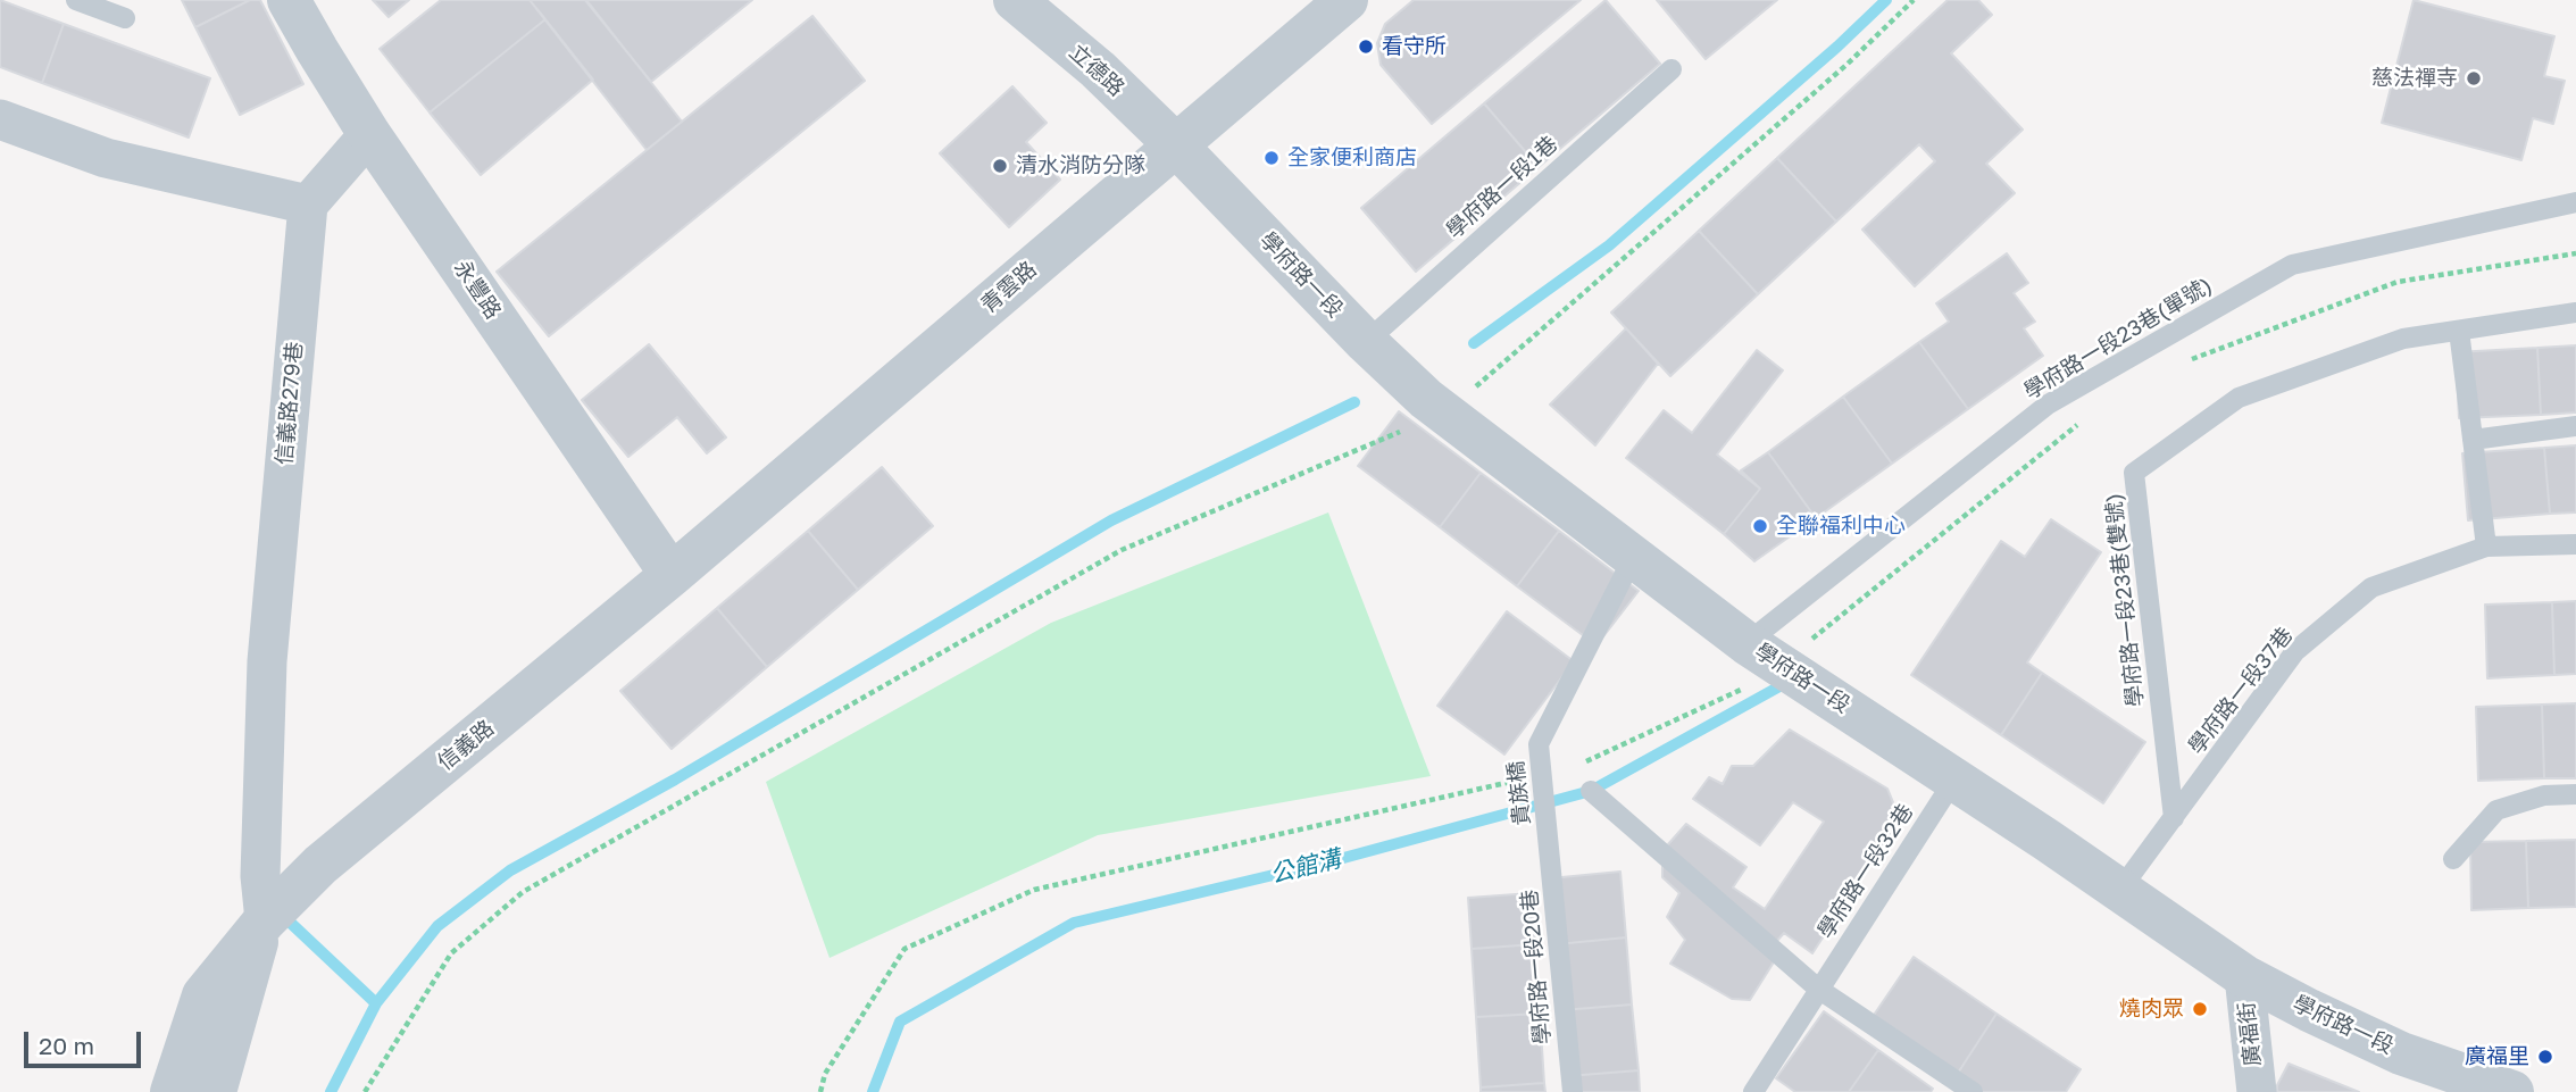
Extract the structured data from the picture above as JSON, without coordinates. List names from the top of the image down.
{
  "streets": {
    "street": [
      "立德路",
      "學府路一段",
      "青雲路",
      "永豐路",
      "信義路279巷",
      "信義路",
      "廣福街"
    ],
    "lane": [
      "學府路一段1巷",
      "學府路一段23巷(單號)",
      "學府路一段23巷(雙號)",
      "學府路一段37巷",
      "貴族橋",
      "學府路一段32巷",
      "學府路一段20巷"
    ]
  },
  "crossings": [
    ["立德路", "學府路一段"],
    ["立德路", "青雲路"],
    ["學府路一段1巷", "學府路一段"],
    ["學府路一段", "青雲路"],
    ["學府路一段", "學府路一段23巷(單號)"],
    ["學府路一段", "學府路一段37巷"],
    ["學府路一段", "貴族橋"],
    ["學府路一段", "學府路一段32巷"],
    ["學府路一段", "廣福街"],
    ["青雲路", "永豐路"],
    ["青雲路", "信義路"],
    ["永豐路", "信義路"],
    ["信義路279巷", "信義路"],
    ["學府路一段23巷(雙號)", "學府路一段37巷"],
    ["貴族橋", "學府路一段20巷"]
  ],
  "water": ["公館溝"],
  "places": [
    "看守所",
    "慈法禪寺",
    "全家便利商店",
    "清水消防分隊",
    "全聯福利中心",
    "燒肉眾",
    "廣福里"
  ],
  "scale_bar": "20 m"
}
